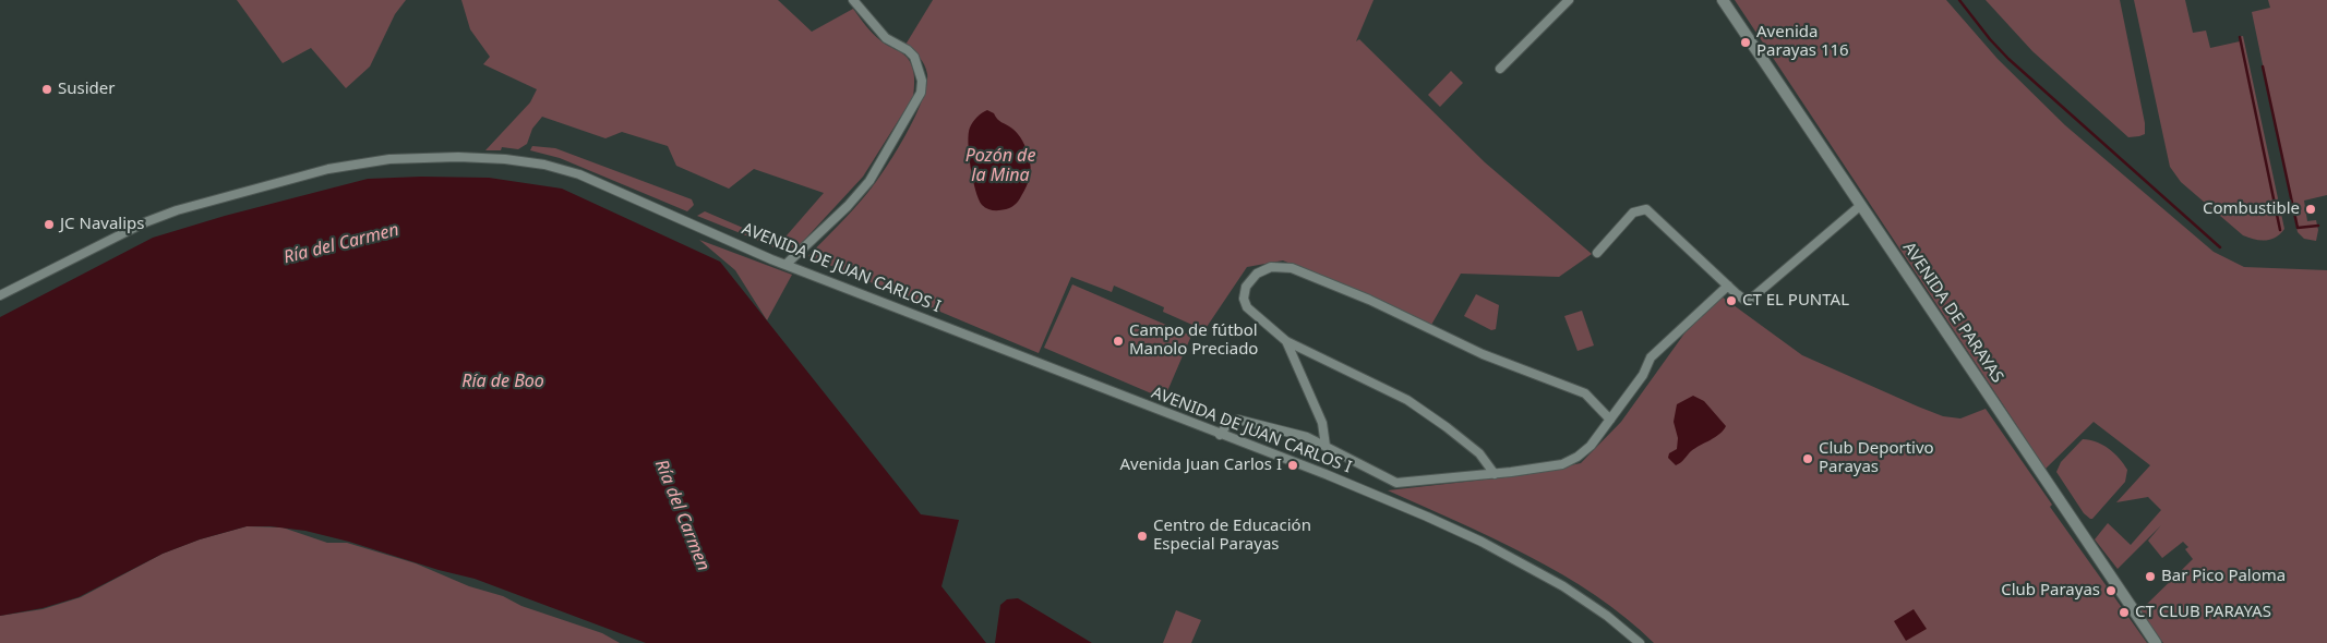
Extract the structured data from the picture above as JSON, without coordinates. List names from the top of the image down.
{
  "streets": {
    "street": ["AVENIDA DE JUAN CARLOS I", "AVENIDA DE PARAYAS"]
  },
  "water": ["Pozón de la Mina", "Ría del Carmen", "Ría de Boo"],
  "places": [
    "Avenida Parayas 116",
    "Susider",
    "Combustible",
    "JC Navalips",
    "CT EL PUNTAL",
    "Campo de fútbol Manolo Preciado",
    "Club Deportivo Parayas",
    "Avenida Juan Carlos I",
    "Centro de Educación Especial Parayas",
    "Bar Pico Paloma",
    "Club Parayas",
    "CT CLUB PARAYAS"
  ]
}
